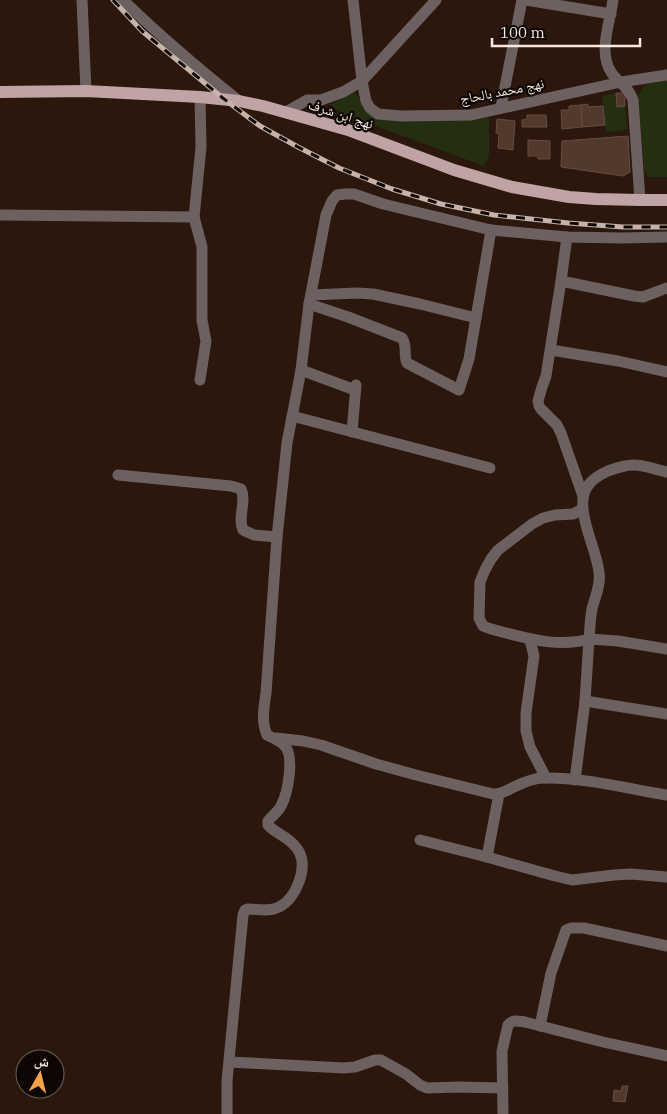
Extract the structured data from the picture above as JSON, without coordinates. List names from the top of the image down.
{
  "streets": {
    "main road": ["نهج ابن شرف"],
    "street": ["نهج محمد بالحاج"]
  },
  "scale_bar": "100 m",
  "north": "top"
}
